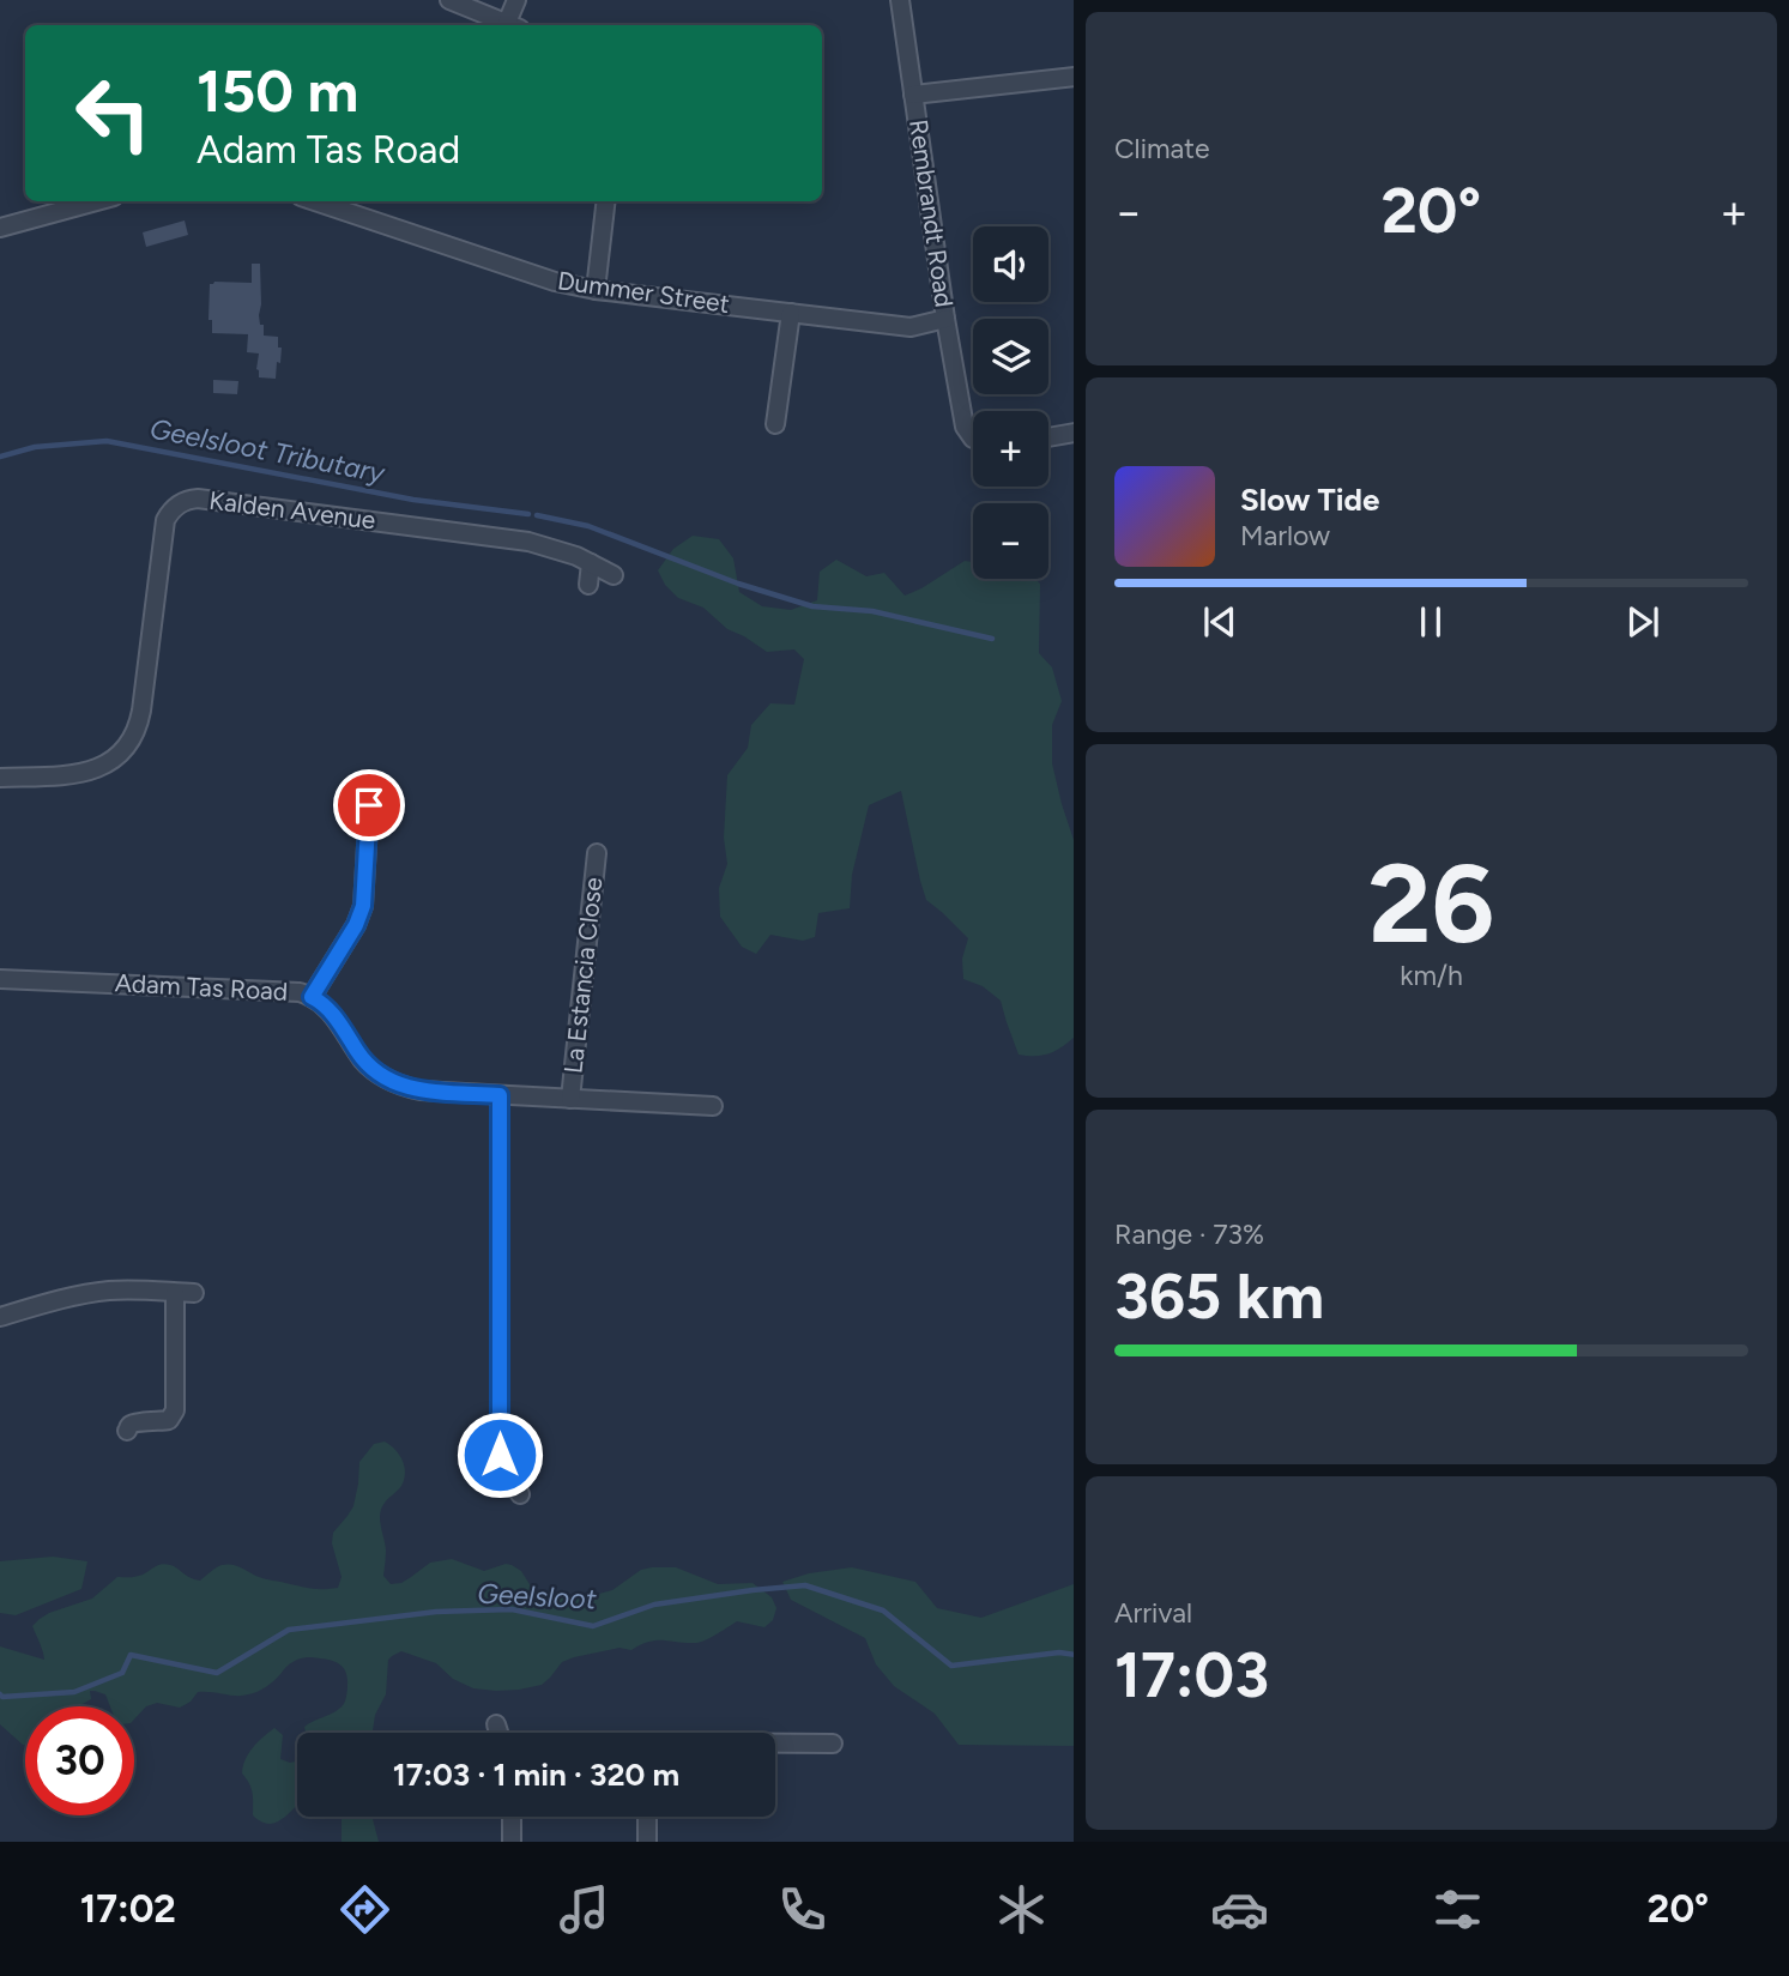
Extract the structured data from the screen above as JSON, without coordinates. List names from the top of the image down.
{
  "streets": {
    "street": [
      "Rembrandt Road",
      "Dummer Street",
      "Kalden Avenue",
      "La Estancia Close",
      "Adam Tas Road"
    ]
  },
  "crossings": [
    ["Rembrandt Road", "Dummer Street"],
    ["La Estancia Close", "Adam Tas Road"]
  ],
  "water": ["Geelsloot Tributary", "Geelsloot"],
  "page": {
    "tile": [
      "Climate",
      ["26", "km/h"],
      ["Range · 73%", "365 km"],
      ["Arrival", "17:03"]
    ],
    "turn": ["150 m", "Adam Tas Road"],
    "heat": ["−", "20°", "+"],
    "map_buttons": ["+", "−"],
    "song": ["Slow Tide", "Marlow"],
    "limit": "30",
    "trip": "17:03 · 1 min · 320 m",
    "tabs": ["17:02", "20°"]
  }
}
